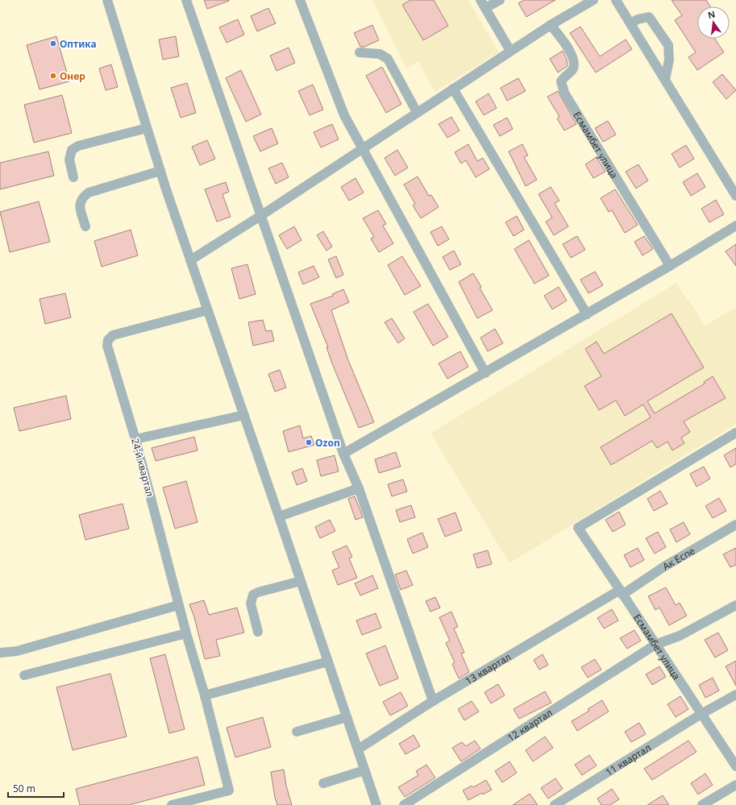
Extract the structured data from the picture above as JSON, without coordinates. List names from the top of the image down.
{
  "streets": {
    "street": [
      "Есмамбет улица",
      "24-й квартал",
      "Ак Еспе",
      "13 квартал",
      "12 квартал",
      "11 квартал"
    ]
  },
  "crossings": [
    ["Есмамбет улица", "Ак Еспе"],
    ["Есмамбет улица", "13 квартал"],
    ["Есмамбет улица", "12 квартал"],
    ["Есмамбет улица", "11 квартал"],
    ["Ак Еспе", "13 квартал"]
  ],
  "places": ["Оптика", "Онер", "Ozon"],
  "scale_bar": "50 m",
  "north": "top"
}
